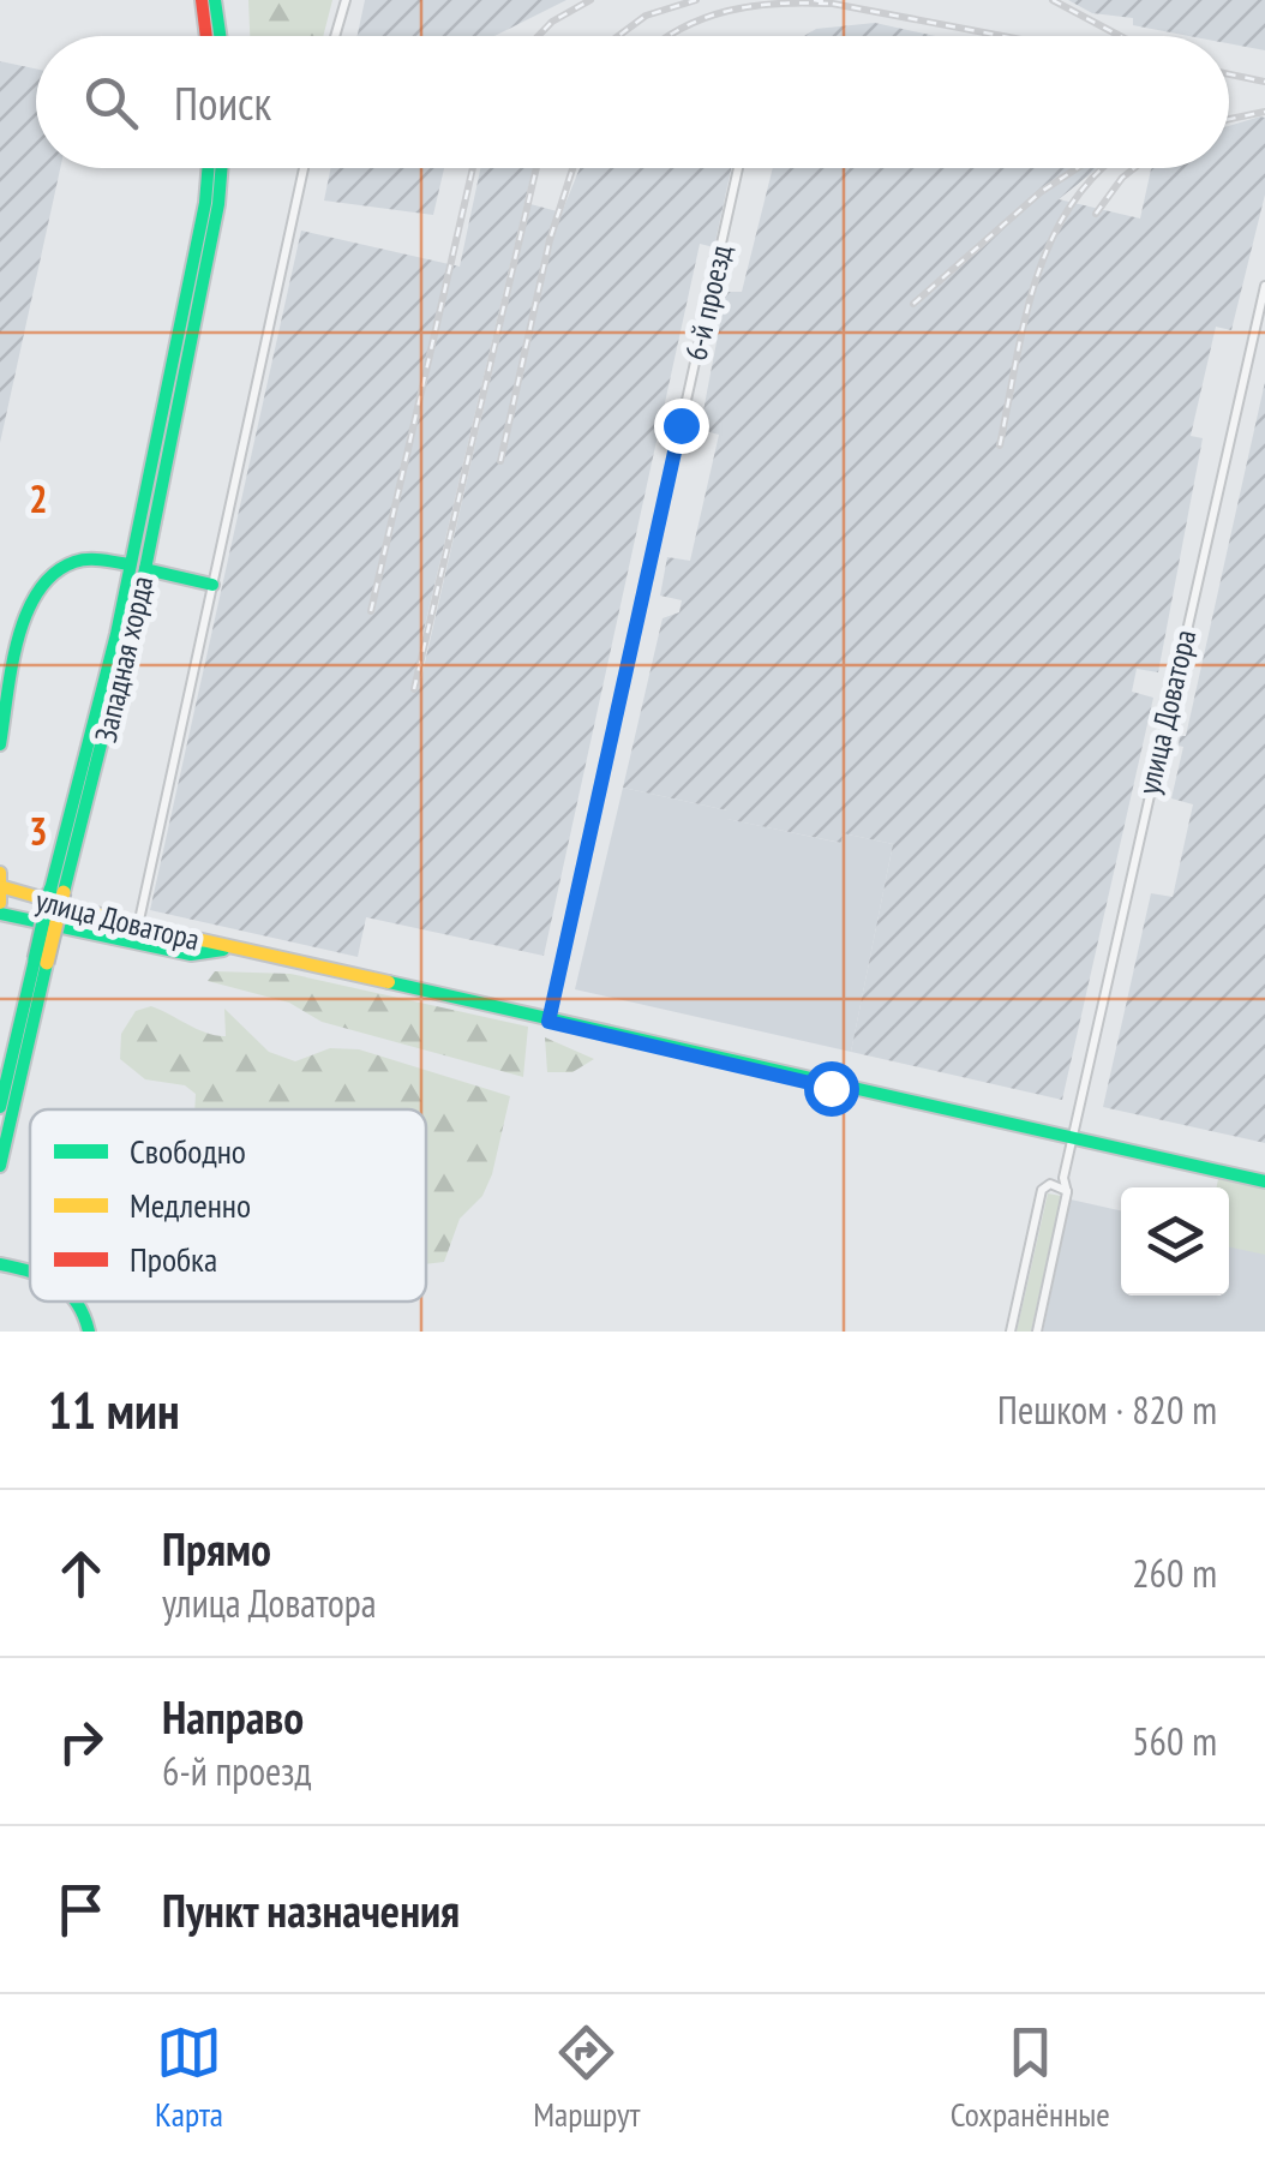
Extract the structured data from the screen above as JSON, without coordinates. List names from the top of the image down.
{
  "streets": {
    "main road": ["Западная хорда", "улица Доватора"],
    "street": ["6-й проезд"]
  },
  "crossings": [
    ["6-й проезд", "улица Доватора"]
  ],
  "legend": ["Свободно", "Медленно", "Пробка"],
  "page": {
    "search": "Поиск",
    "heading": ["11 мин", "Пешком · 820 m"],
    "list": [
      ["Прямо", "улица Доватора", "260 m"],
      ["Направо", "6-й проезд", "560 m"],
      "Пункт назначения"
    ],
    "nav": ["Карта", "Маршрут", "Сохранённые"]
  },
  "grid": {
    "rows": ["2", "3"]
  }
}
